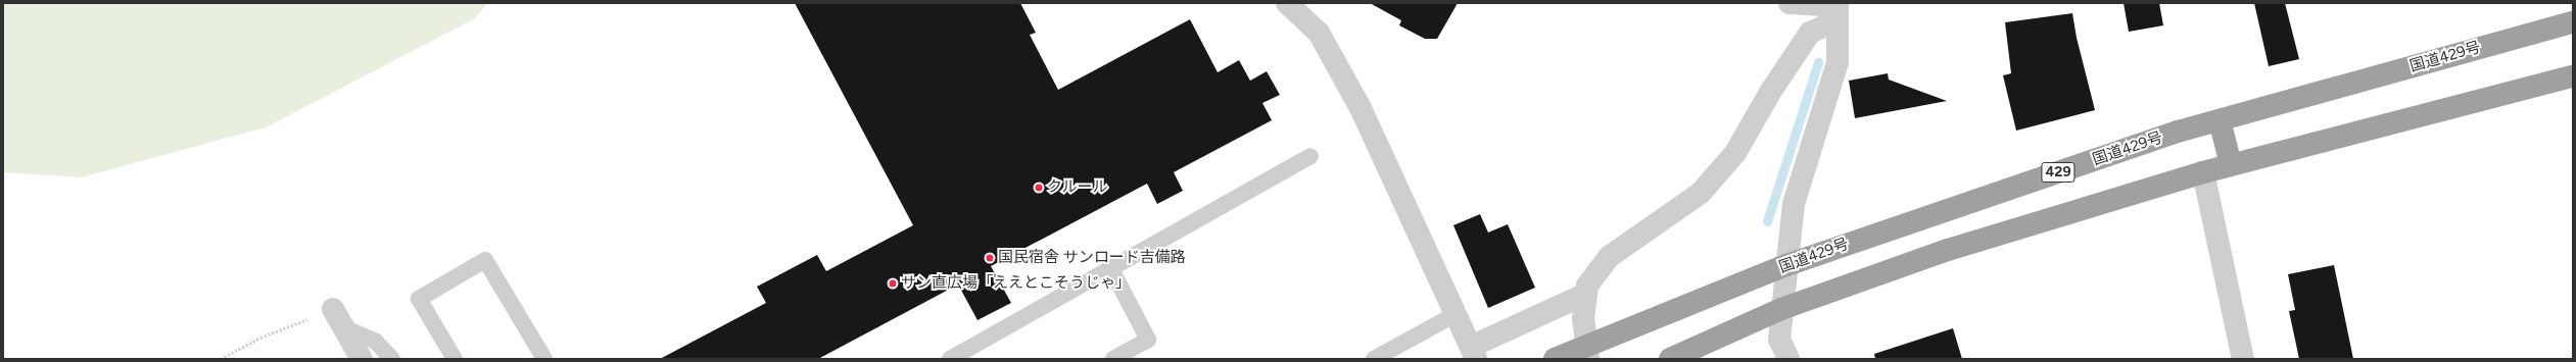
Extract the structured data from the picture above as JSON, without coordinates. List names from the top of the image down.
{
  "streets": {
    "highway": ["国道429号", "429"]
  },
  "places": ["クルール", "国民宿舎 サンロード吉備路", "サン直広場「ええとこそうじゃ」"]
}
